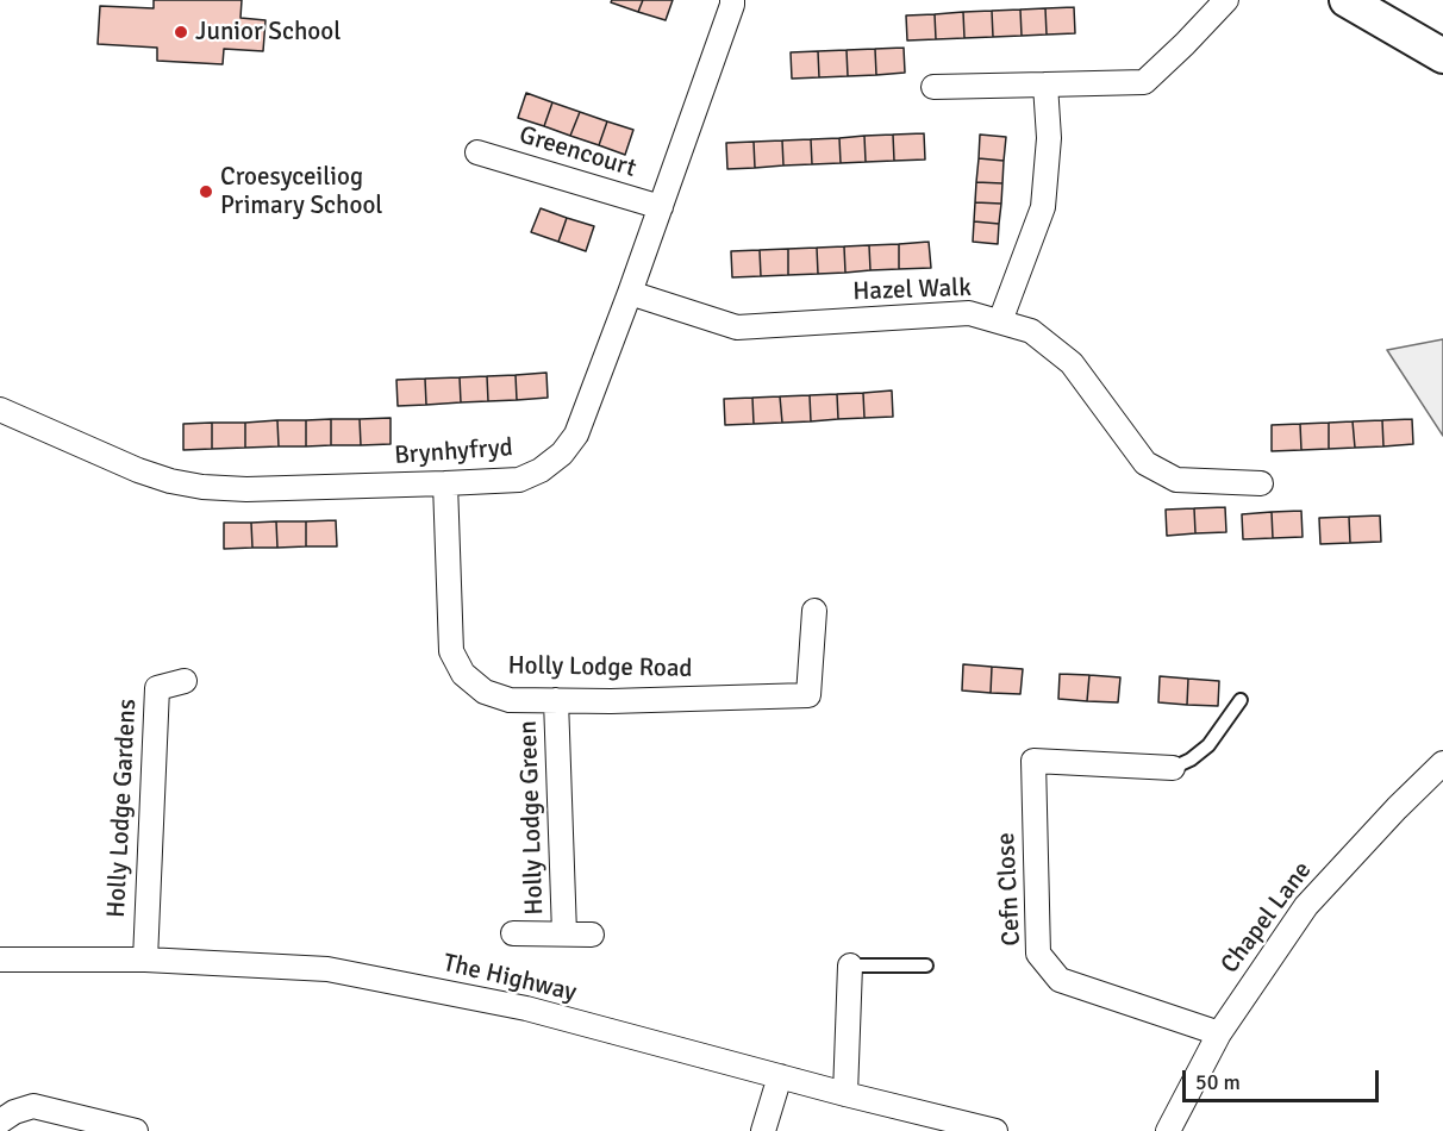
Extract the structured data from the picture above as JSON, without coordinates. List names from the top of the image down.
{
  "streets": {
    "street": [
      "Greencourt",
      "Hazel Walk",
      "Brynhyfryd",
      "Holly Lodge Road",
      "Holly Lodge Gardens",
      "Holly Lodge Green",
      "Cefn Close",
      "Chapel Lane",
      "The Highway"
    ]
  },
  "crossings": [
    ["Greencourt", "Brynhyfryd"],
    ["Hazel Walk", "Brynhyfryd"],
    ["Brynhyfryd", "Holly Lodge Road"],
    ["Holly Lodge Road", "Holly Lodge Green"],
    ["Holly Lodge Gardens", "The Highway"],
    ["Cefn Close", "Chapel Lane"]
  ],
  "places": ["Junior School", "Croesyceiliog Primary School"],
  "scale_bar": "50 m"
}
